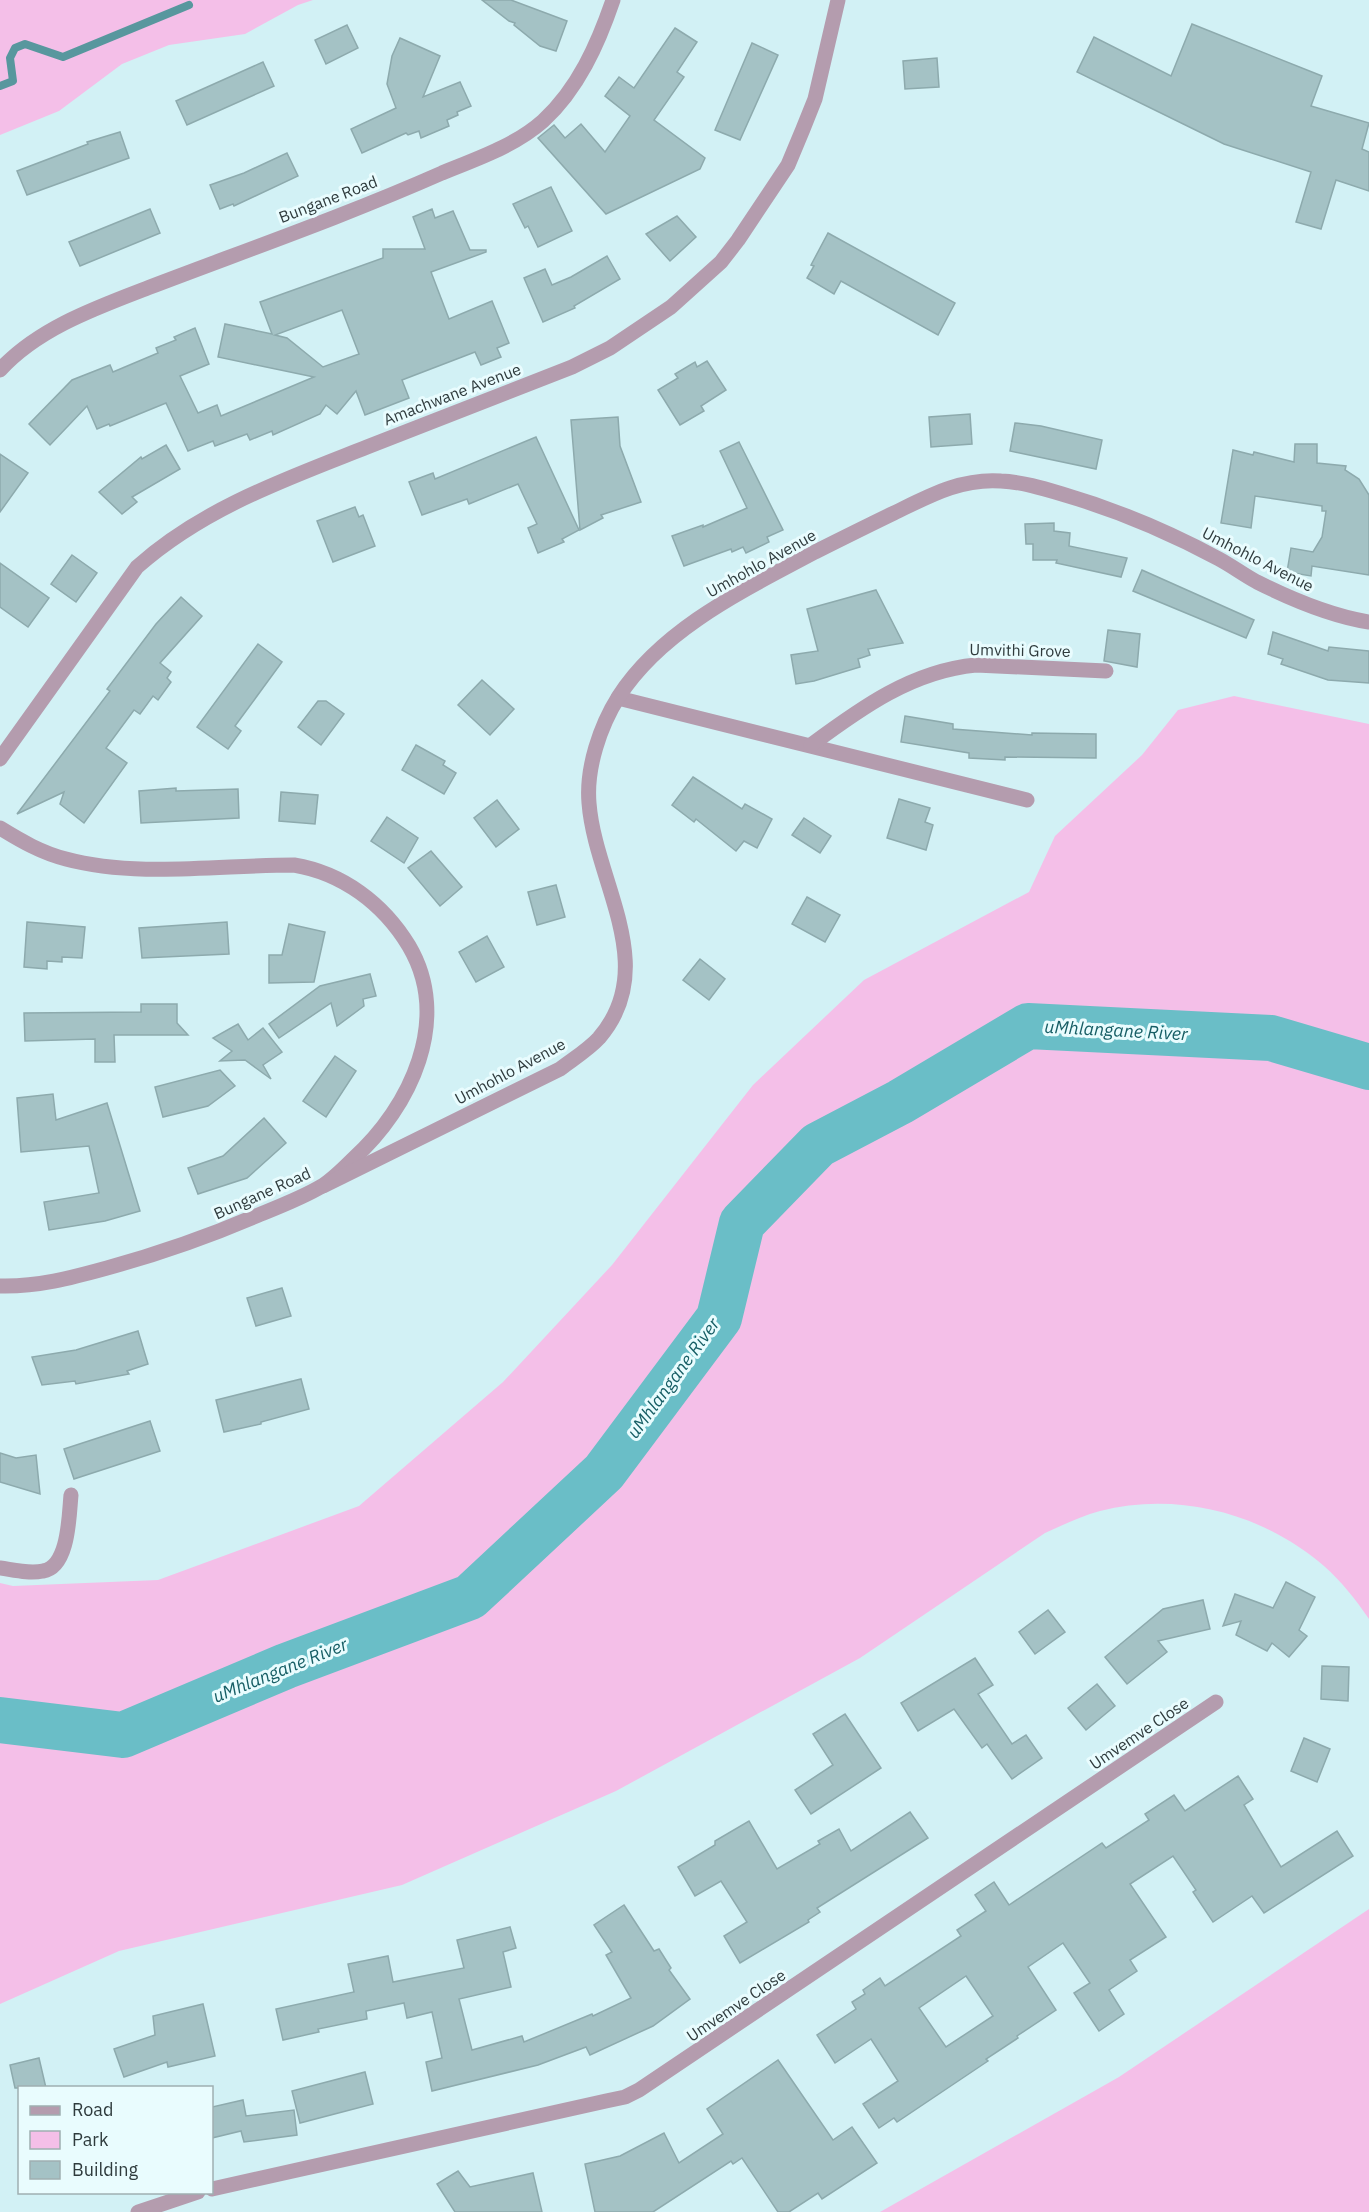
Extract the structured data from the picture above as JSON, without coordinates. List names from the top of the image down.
{
  "streets": {
    "street": [
      "Bungane Road",
      "Amachwane Avenue",
      "Umhohlo Avenue",
      "Umvithi Grove",
      "Umvemve Close"
    ]
  },
  "crossings": [
    ["Bungane Road", "Umhohlo Avenue"]
  ],
  "water": ["uMhlangane River"],
  "legend": ["Road", "Park", "Building"]
}
